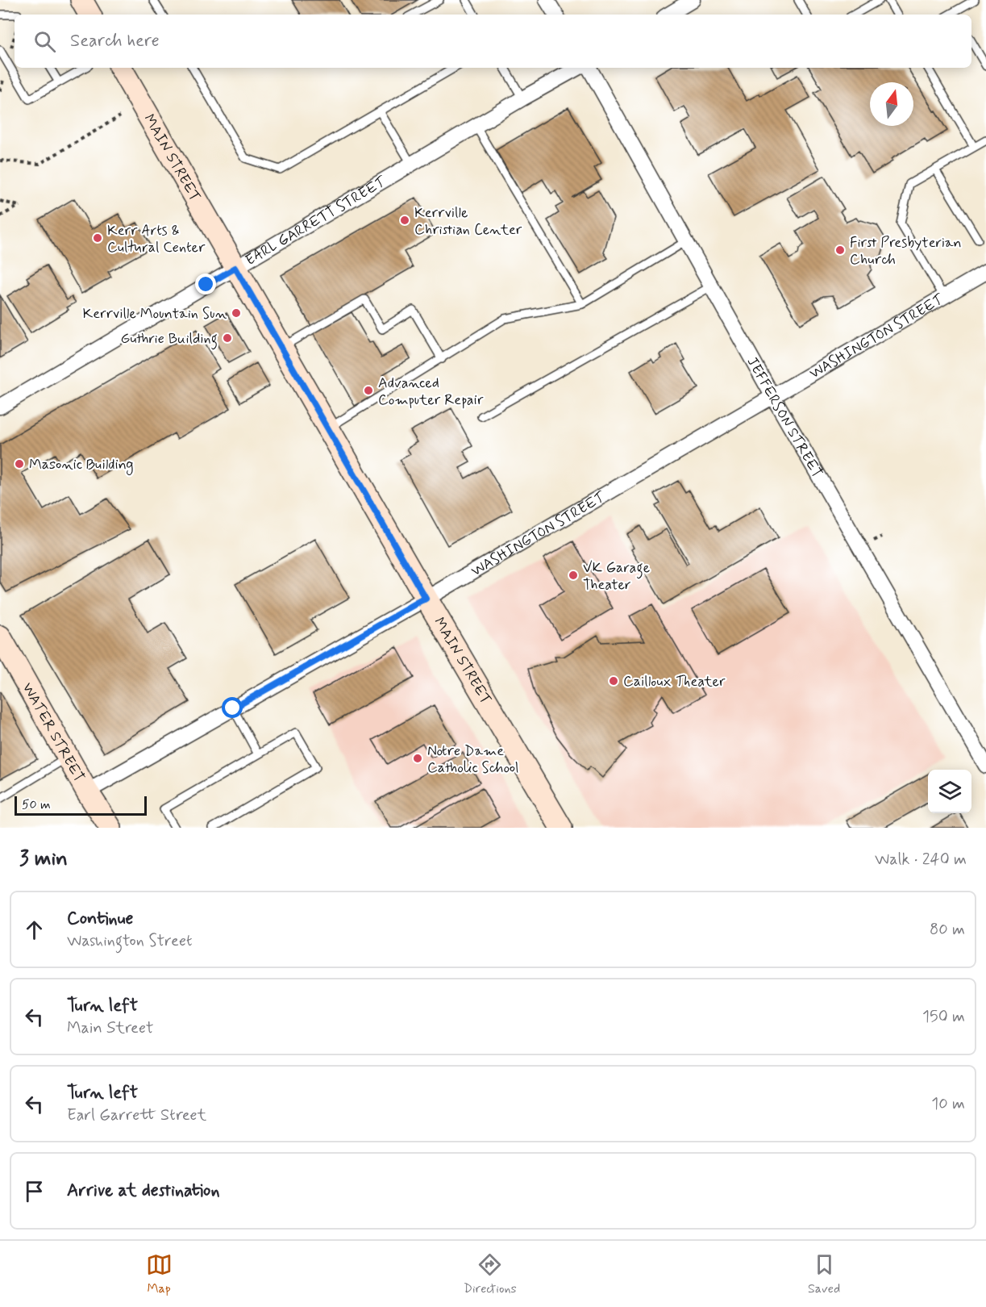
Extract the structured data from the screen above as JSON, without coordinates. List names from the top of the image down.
{
  "streets": {
    "main road": ["MAIN STREET", "WATER STREET"],
    "street": ["EARL GARRETT STREET", "WASHINGTON STREET", "JEFFERSON STREET"]
  },
  "crossings": [
    ["MAIN STREET", "EARL GARRETT STREET"],
    ["MAIN STREET", "WASHINGTON STREET"],
    ["WASHINGTON STREET", "JEFFERSON STREET"],
    ["WASHINGTON STREET", "WATER STREET"]
  ],
  "places": [
    "Kerrville Christian Center",
    "Kerr Arts & Cultural Center",
    "First Presbyterian Church",
    "Kerrville Mountain Sun",
    "Guthrie Building",
    "Advanced Computer Repair",
    "Masonic Building",
    "VK Garage Theater",
    "Cailloux Theater",
    "Notre Dame Catholic School"
  ],
  "scale_bar": "50 m",
  "north": "top",
  "page": {
    "search": "Search here",
    "scale": "50 m",
    "heading": ["3 min", "Walk · 240 m"],
    "list": [
      ["Continue", "Washington Street", "80 m"],
      ["Turn left", "Main Street", "150 m"],
      ["Turn left", "Earl Garrett Street", "10 m"],
      "Arrive at destination"
    ],
    "nav": ["Map", "Directions", "Saved"]
  }
}
